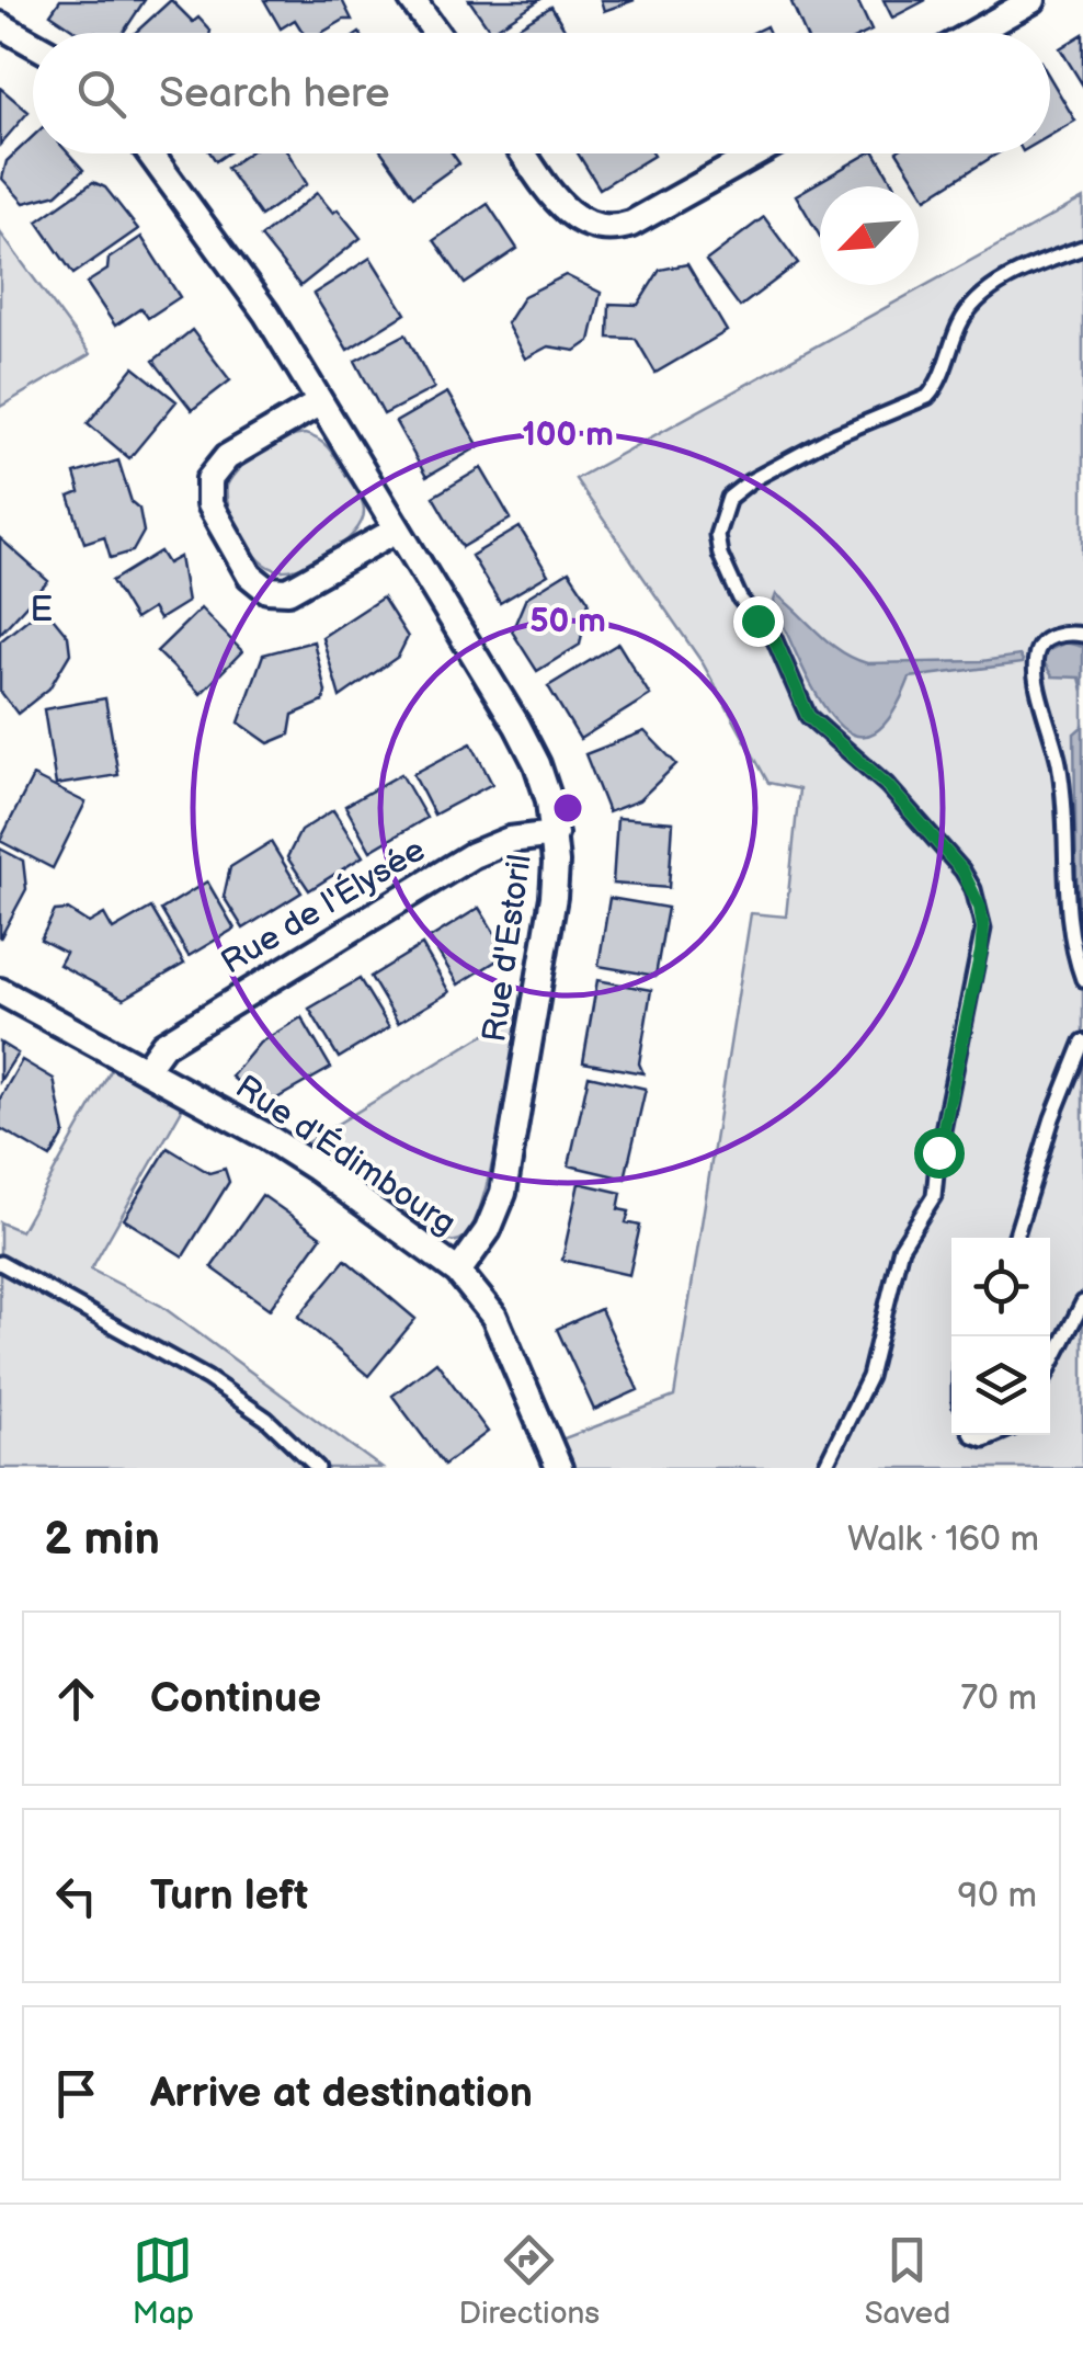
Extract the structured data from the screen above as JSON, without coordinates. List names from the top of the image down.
{
  "streets": {
    "street": ["Rue de l'Élysée", "Rue d'Estoril", "Rue d'Édimbourg"]
  },
  "crossings": [
    ["Rue de l'Élysée", "Rue d'Estoril"],
    ["Rue de l'Élysée", "Rue d'Édimbourg"],
    ["Rue d'Estoril", "Rue d'Édimbourg"]
  ],
  "districts": ["E"],
  "north": "bottom left",
  "page": {
    "search": "Search here",
    "heading": ["2 min", "Walk · 160 m"],
    "list": [
      ["Continue", "70 m"],
      ["Turn left", "90 m"],
      "Arrive at destination"
    ],
    "nav": ["Map", "Directions", "Saved"]
  },
  "rings": ["100 m", "50 m"]
}
